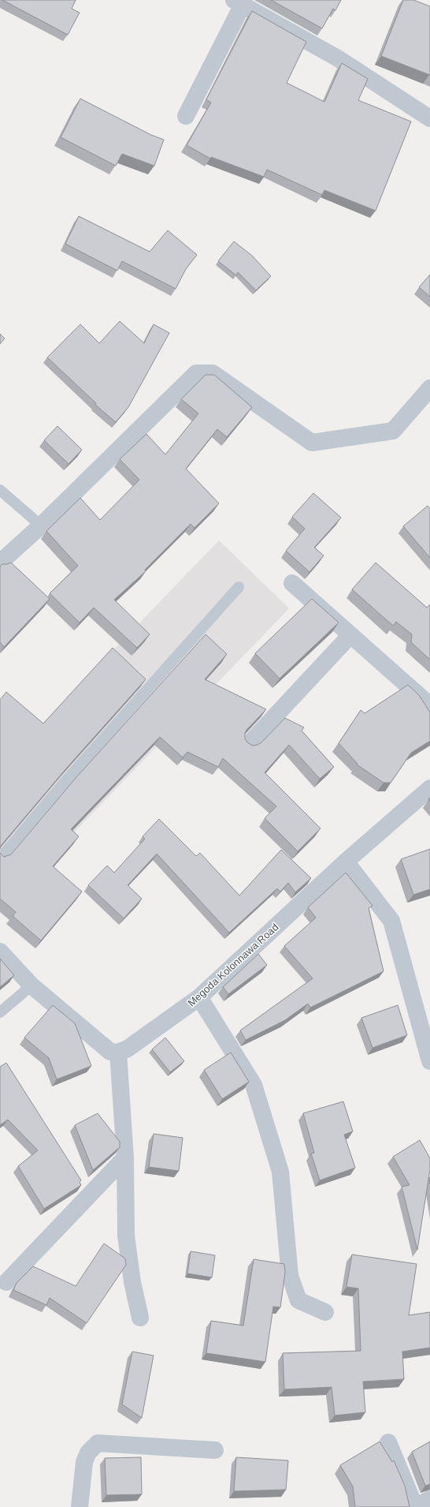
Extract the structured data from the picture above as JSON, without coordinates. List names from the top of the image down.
{
  "streets": {
    "street": ["Megoda Kolonnawa Road"]
  }
}
